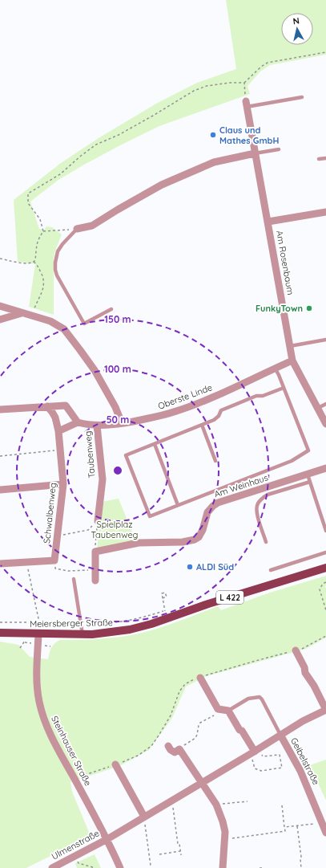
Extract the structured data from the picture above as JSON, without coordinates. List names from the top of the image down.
{
  "streets": {
    "main road": ["L 422", "Meiersberger Straße"],
    "street": [
      "Am Rosenbaum",
      "Oberste Linde",
      "Taubenweg",
      "Am Weinhaus",
      "Schwalbenweg",
      "Steinhauser Straße",
      "Geibelstraße",
      "Ulmenstraße"
    ]
  },
  "crossings": [
    ["Am Rosenbaum", "Oberste Linde"],
    ["Oberste Linde", "Taubenweg"],
    ["Meiersberger Straße", "Steinhauser Straße"],
    ["Steinhauser Straße", "Ulmenstraße"],
    ["Geibelstraße", "Ulmenstraße"]
  ],
  "parks": ["Spielplaz Taubenweg"],
  "places": ["Claus und Mathes GmbH", "FunkyTown", "ALDI Süd"],
  "north": "top",
  "rings": ["150 m", "100 m", "50 m"]
}
